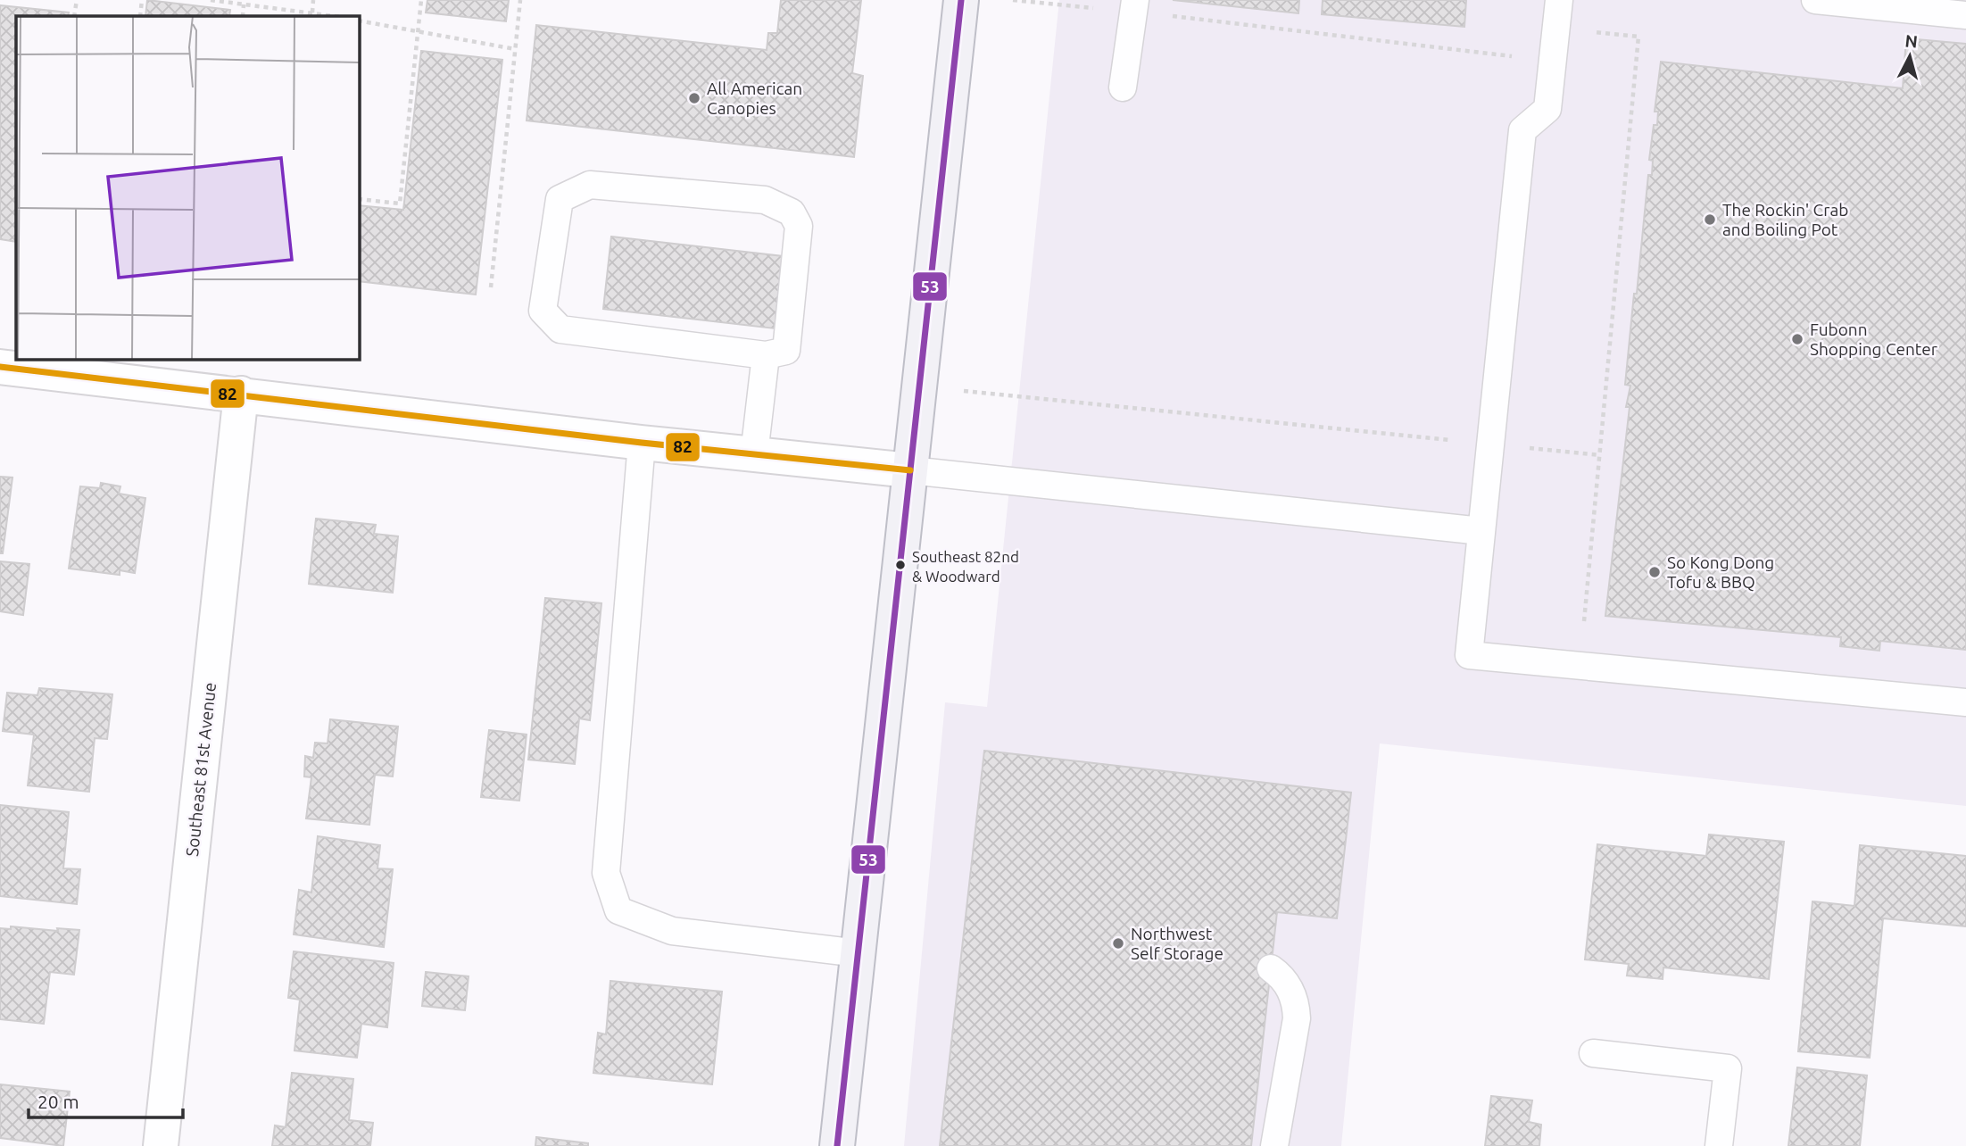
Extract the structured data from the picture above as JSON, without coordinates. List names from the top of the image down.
{
  "streets": {
    "street": ["Southeast 81st Avenue"]
  },
  "places": [
    "All American Canopies",
    "The Rockin' Crab and Boiling Pot",
    "Fubonn Shopping Center",
    "Southeast 82nd & Woodward",
    "So Kong Dong Tofu & BBQ",
    "Northwest Self Storage"
  ],
  "lines": ["transit line 53", "transit line 82"],
  "scale_bar": "20 m",
  "north": "top"
}
